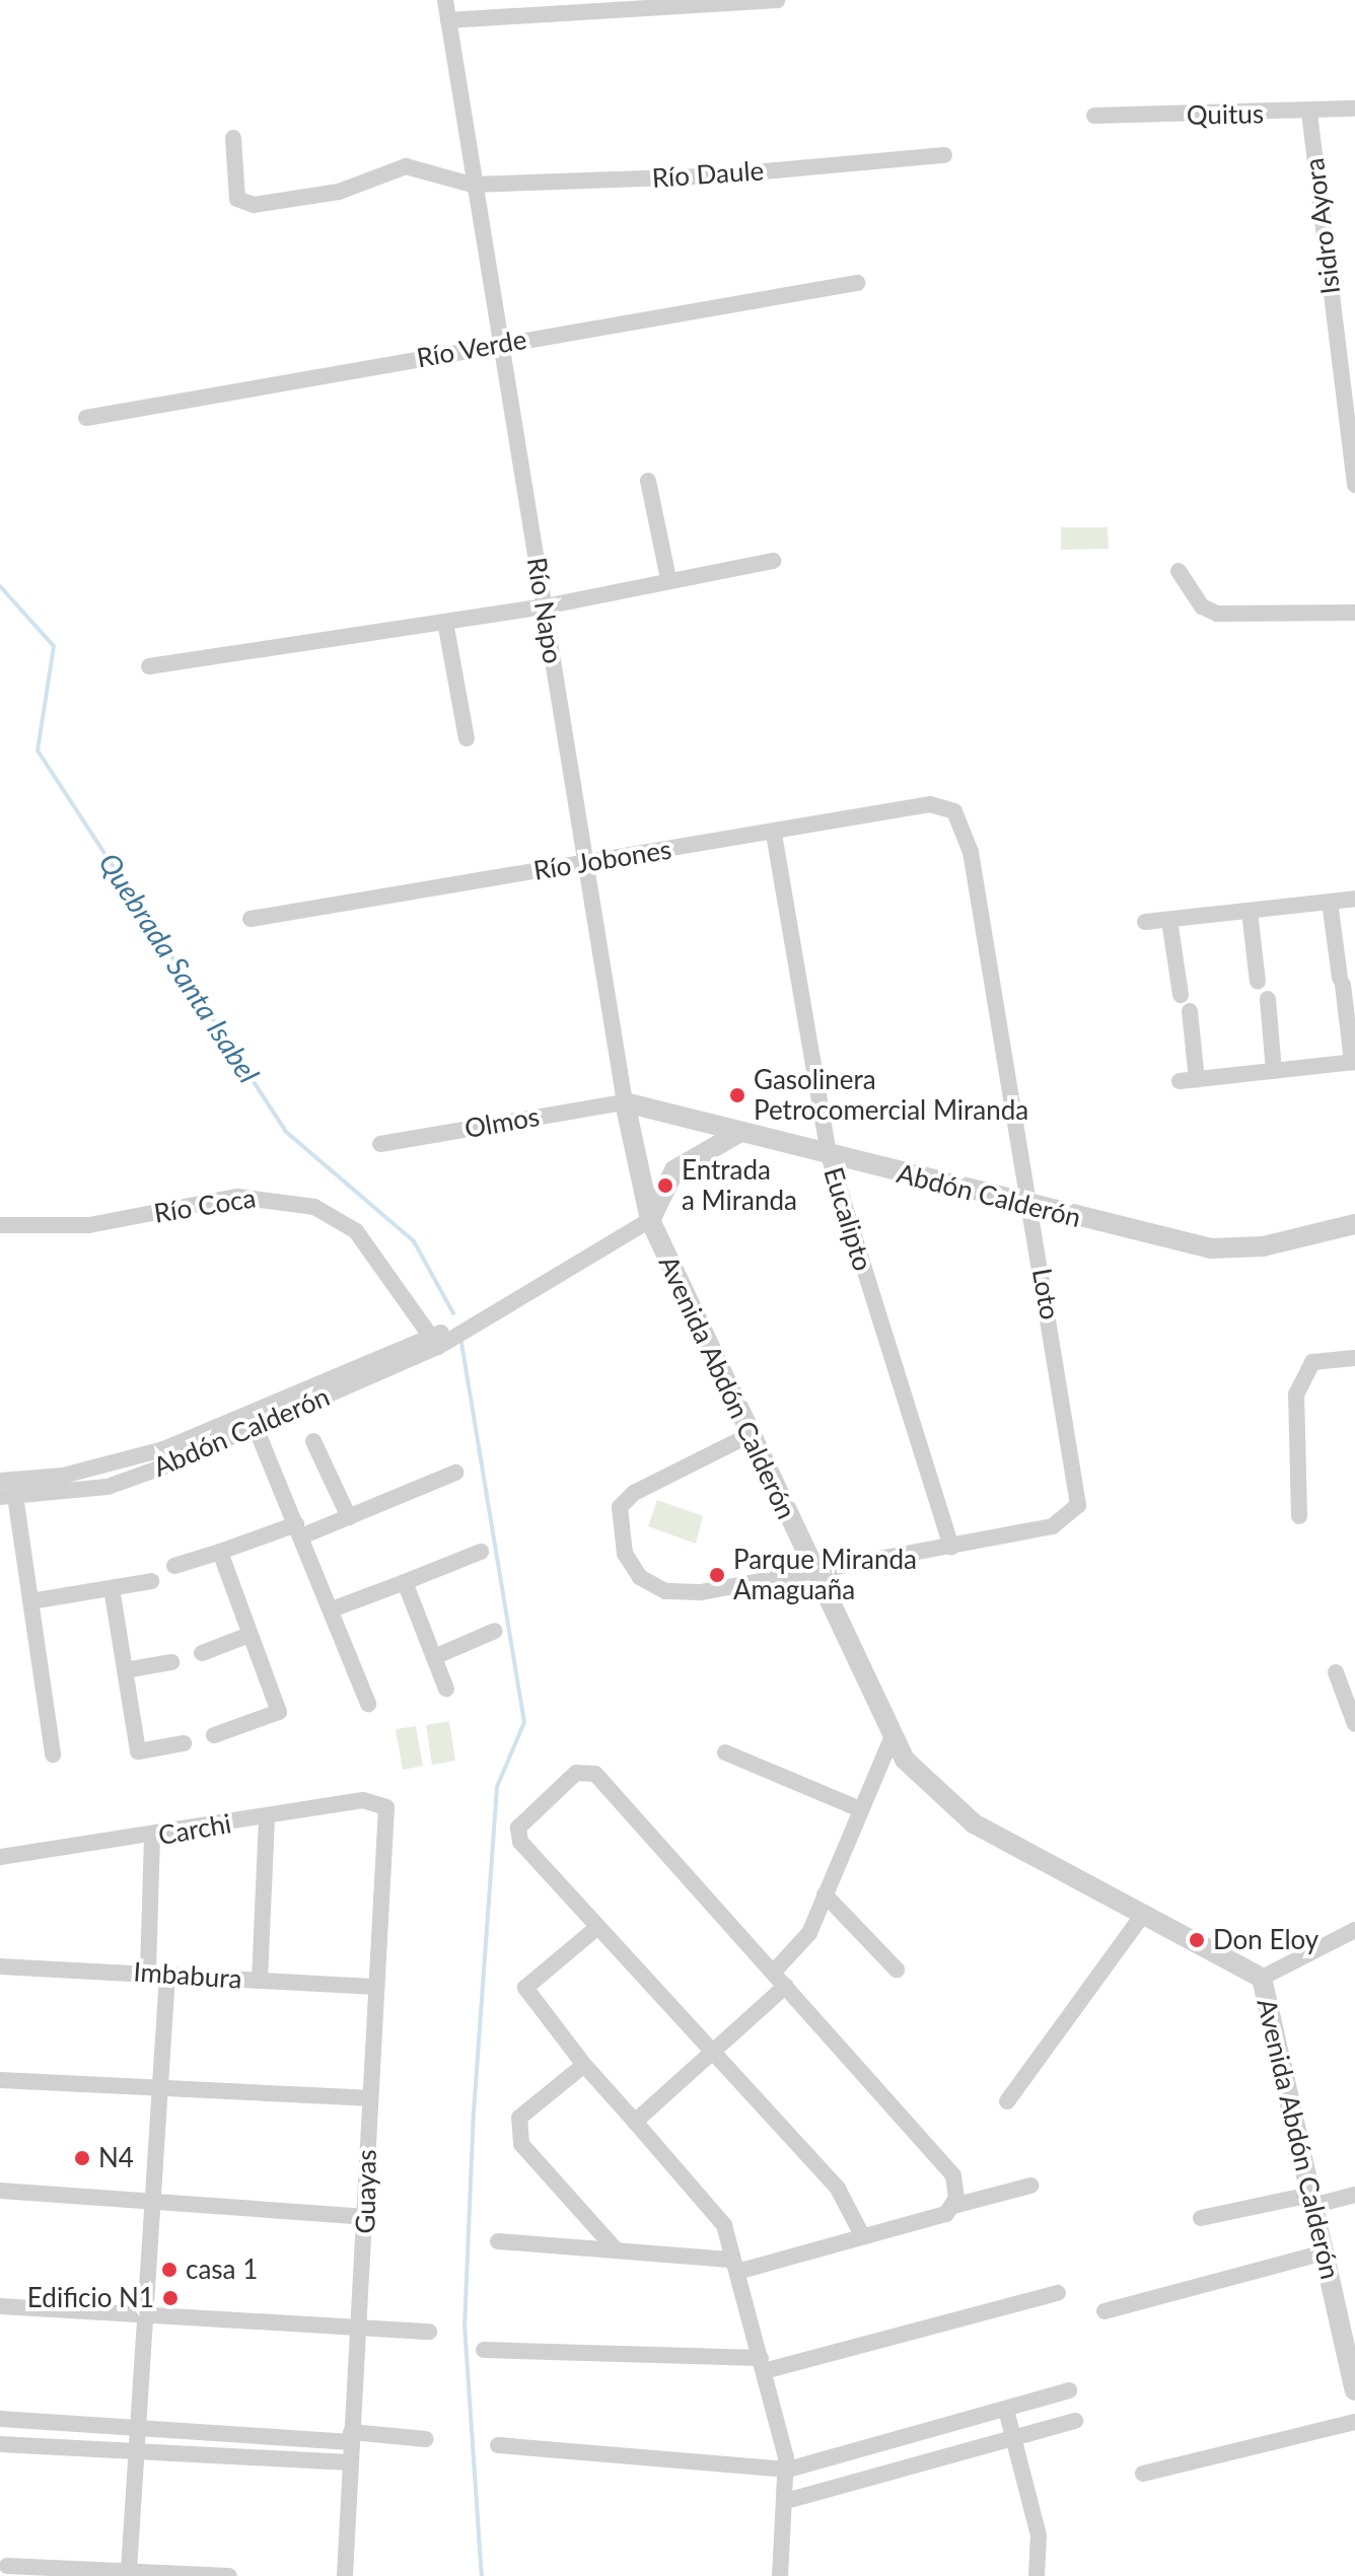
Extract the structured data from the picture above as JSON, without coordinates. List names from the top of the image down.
{
  "streets": {
    "street": [
      "Quitus",
      "Río Daule",
      "Isidro Ayora",
      "Río Verde",
      "Río Napo",
      "Río Jobones",
      "Olmos",
      "Abdón Calderón",
      "Río Coca",
      "Eucalipto",
      "Loto",
      "Avenida Abdón Calderón",
      "Carchi",
      "Imbabura",
      "Guayas"
    ]
  },
  "crossings": [
    ["Quitus", "Isidro Ayora"],
    ["Río Daule", "Río Napo"],
    ["Río Verde", "Río Napo"],
    ["Río Napo", "Río Jobones"],
    ["Río Napo", "Olmos"],
    ["Río Napo", "Abdón Calderón"],
    ["Río Napo", "Avenida Abdón Calderón"],
    ["Río Jobones", "Eucalipto"],
    ["Río Jobones", "Loto"],
    ["Olmos", "Abdón Calderón"],
    ["Abdón Calderón", "Río Coca"],
    ["Abdón Calderón", "Eucalipto"],
    ["Abdón Calderón", "Loto"],
    ["Abdón Calderón", "Avenida Abdón Calderón"],
    ["Eucalipto", "Loto"],
    ["Loto", "Avenida Abdón Calderón"],
    ["Carchi", "Guayas"],
    ["Imbabura", "Guayas"]
  ],
  "water": ["Quebrada Santa Isabel"],
  "places": [
    "Gasolinera Petrocomercial Miranda",
    "Entrada a Miranda",
    "Parque Miranda Amaguaña",
    "Don Eloy",
    "N4",
    "casa 1",
    "Edificio N1"
  ]
}
